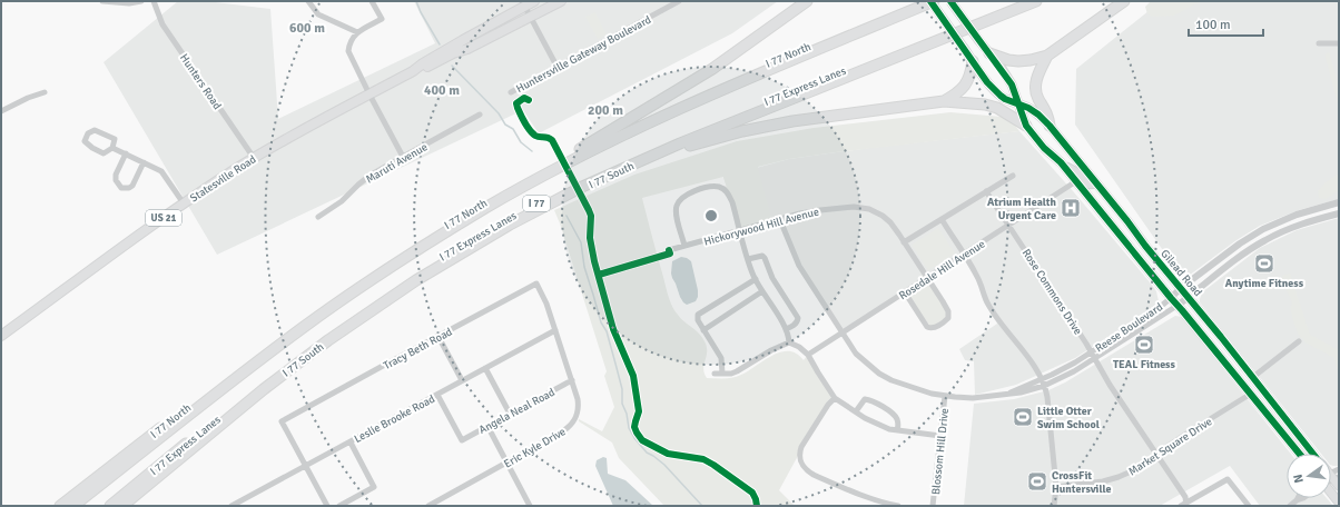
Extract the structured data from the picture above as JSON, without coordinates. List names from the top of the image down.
{
  "streets": {
    "highway": [
      "I 77 North",
      "I 77 Express Lanes",
      "I 77 South",
      "I 77"
    ],
    "main road": ["Statesville Road", "US 21", "Gilead Road"],
    "street": [
      "Huntersville Gateway Boulevard",
      "Hunters Road",
      "Maruti Avenue",
      "Hickorywood Hill Avenue",
      "Rosedale Hill Avenue",
      "Rose Commons Drive",
      "Reese Boulevard",
      "Tracy Beth Road",
      "Angela Neal Road",
      "Leslie Brooke Road",
      "Market Square Drive",
      "Eric Kyle Drive",
      "Blossom Hill Drive"
    ]
  },
  "crossings": [
    ["Hunters Road", "Statesville Road"],
    ["I 77 Express Lanes", "Gilead Road"],
    ["Hickorywood Hill Avenue", "Rosedale Hill Avenue"],
    ["Hickorywood Hill Avenue", "Reese Boulevard"],
    ["Rosedale Hill Avenue", "Rose Commons Drive"],
    ["Rosedale Hill Avenue", "Reese Boulevard"],
    ["Gilead Road", "Reese Boulevard"],
    ["Rose Commons Drive", "Reese Boulevard"],
    ["Rose Commons Drive", "Market Square Drive"],
    ["Reese Boulevard", "Blossom Hill Drive"],
    ["Tracy Beth Road", "Leslie Brooke Road"],
    ["Tracy Beth Road", "Eric Kyle Drive"],
    ["Angela Neal Road", "Leslie Brooke Road"],
    ["Angela Neal Road", "Eric Kyle Drive"],
    ["Leslie Brooke Road", "Eric Kyle Drive"]
  ],
  "places": {
    "hospital": ["Atrium Health Urgent Care"],
    "sports": [
      "Anytime Fitness",
      "TEAL Fitness",
      "Little Otter Swim School",
      "CrossFit Huntersville"
    ]
  },
  "scale_bar": "100 m",
  "north": "left",
  "rings": ["600 m", "400 m", "200 m"]
}
